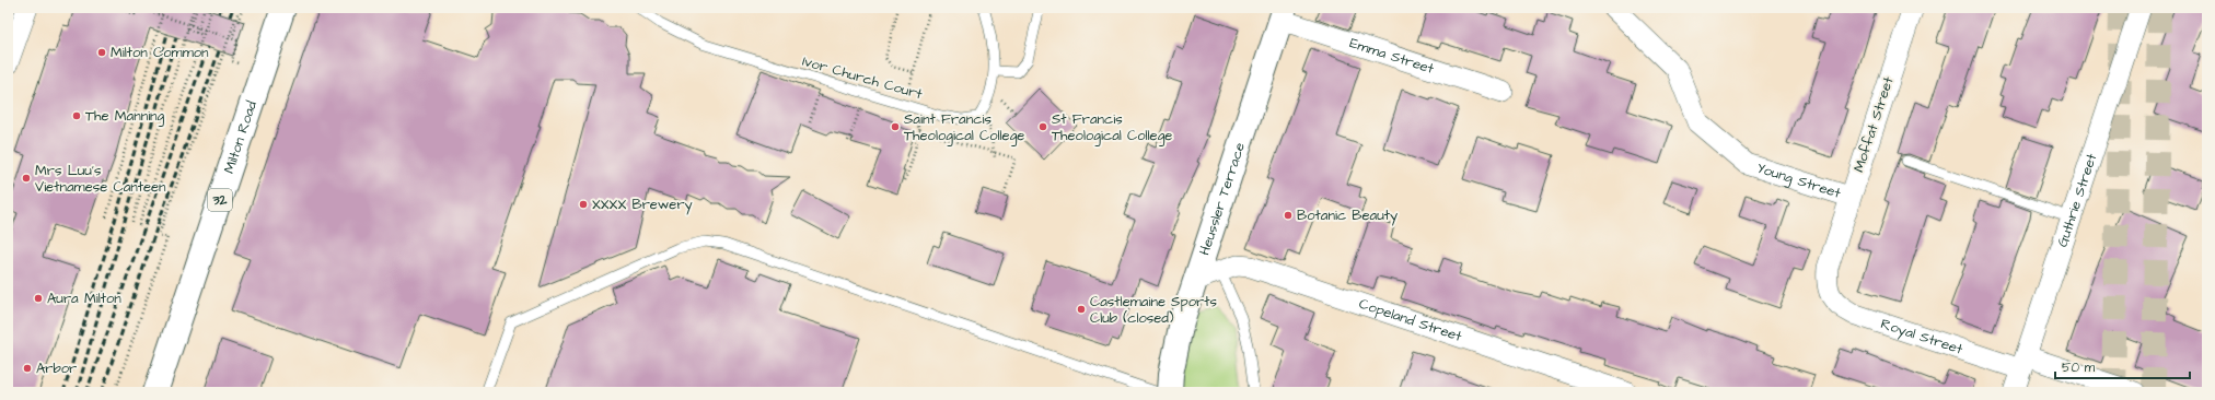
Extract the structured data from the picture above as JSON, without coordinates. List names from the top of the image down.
{
  "streets": {
    "main road": ["Milton Road", "Heussler Terrace", "32"],
    "street": [
      "Emma Street",
      "Moffat Street",
      "Young Street",
      "Guthrie Street",
      "Copeland Street",
      "Royal Street"
    ],
    "lane": ["Ivor Church Court"]
  },
  "crossings": [
    ["Emma Street", "Heussler Terrace"],
    ["Moffat Street", "Young Street"],
    ["Moffat Street", "Royal Street"],
    ["Heussler Terrace", "Copeland Street"],
    ["Guthrie Street", "Royal Street"]
  ],
  "places": [
    "Milton Common",
    "The Manning",
    "Saint Francis Theological College",
    "St Francis Theological College",
    "Mrs Luu's Vietnamese Canteen",
    "XXXX Brewery",
    "Botanic Beauty",
    "Aura Milton",
    "Castlemaine Sports Club (closed)",
    "Arbor"
  ],
  "scale_bar": "50 m"
}
